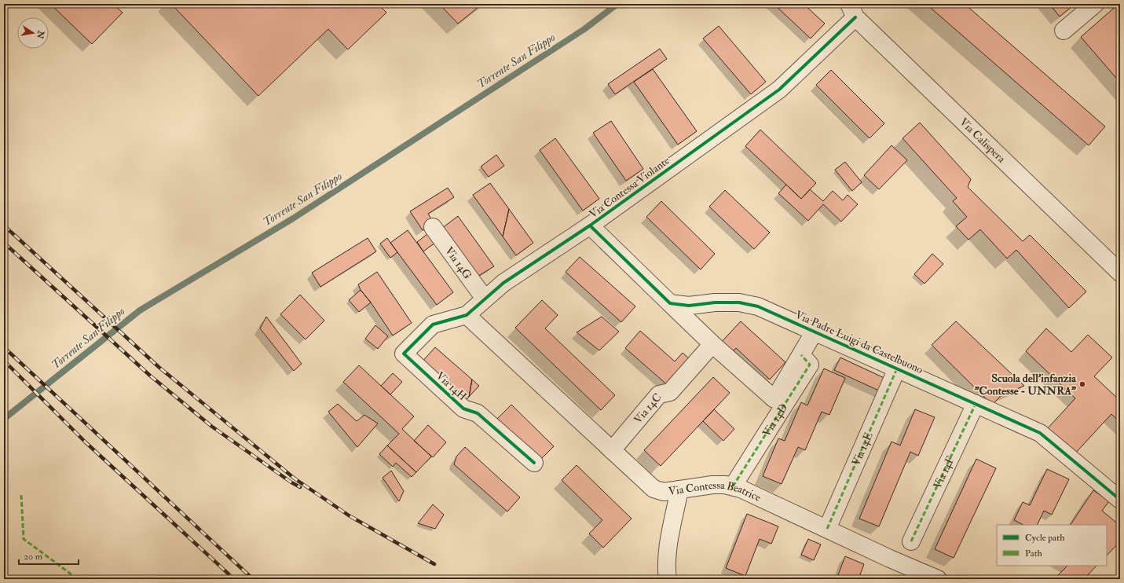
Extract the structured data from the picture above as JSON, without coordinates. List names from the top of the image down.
{
  "streets": {
    "street": [
      "Via Calispera",
      "Via Contessa Violante",
      "Via 14G",
      "Via Padre Luigi da Castelbuono",
      "Via 14H",
      "Via 14C",
      "Via 14D",
      "Via 14E",
      "Via 14F",
      "Via Contessa Beatrice"
    ]
  },
  "crossings": [
    ["Via Calispera", "Via Contessa Violante"],
    ["Via Contessa Violante", "Via 14G"],
    ["Via Contessa Violante", "Via 14H"],
    ["Via Contessa Violante", "Via Contessa Beatrice"],
    ["Via Padre Luigi da Castelbuono", "Via 14E"],
    ["Via Padre Luigi da Castelbuono", "Via 14F"],
    ["Via 14C", "Via Contessa Beatrice"],
    ["Via 14D", "Via Contessa Beatrice"],
    ["Via 14E", "Via Contessa Beatrice"]
  ],
  "water": ["Torrente San Filippo"],
  "places": ["Scuola dell'infanzia \"Contesse - UNNRA\""],
  "legend": ["Cycle path", "Path"],
  "scale_bar": "20 m",
  "north": "right"
}
